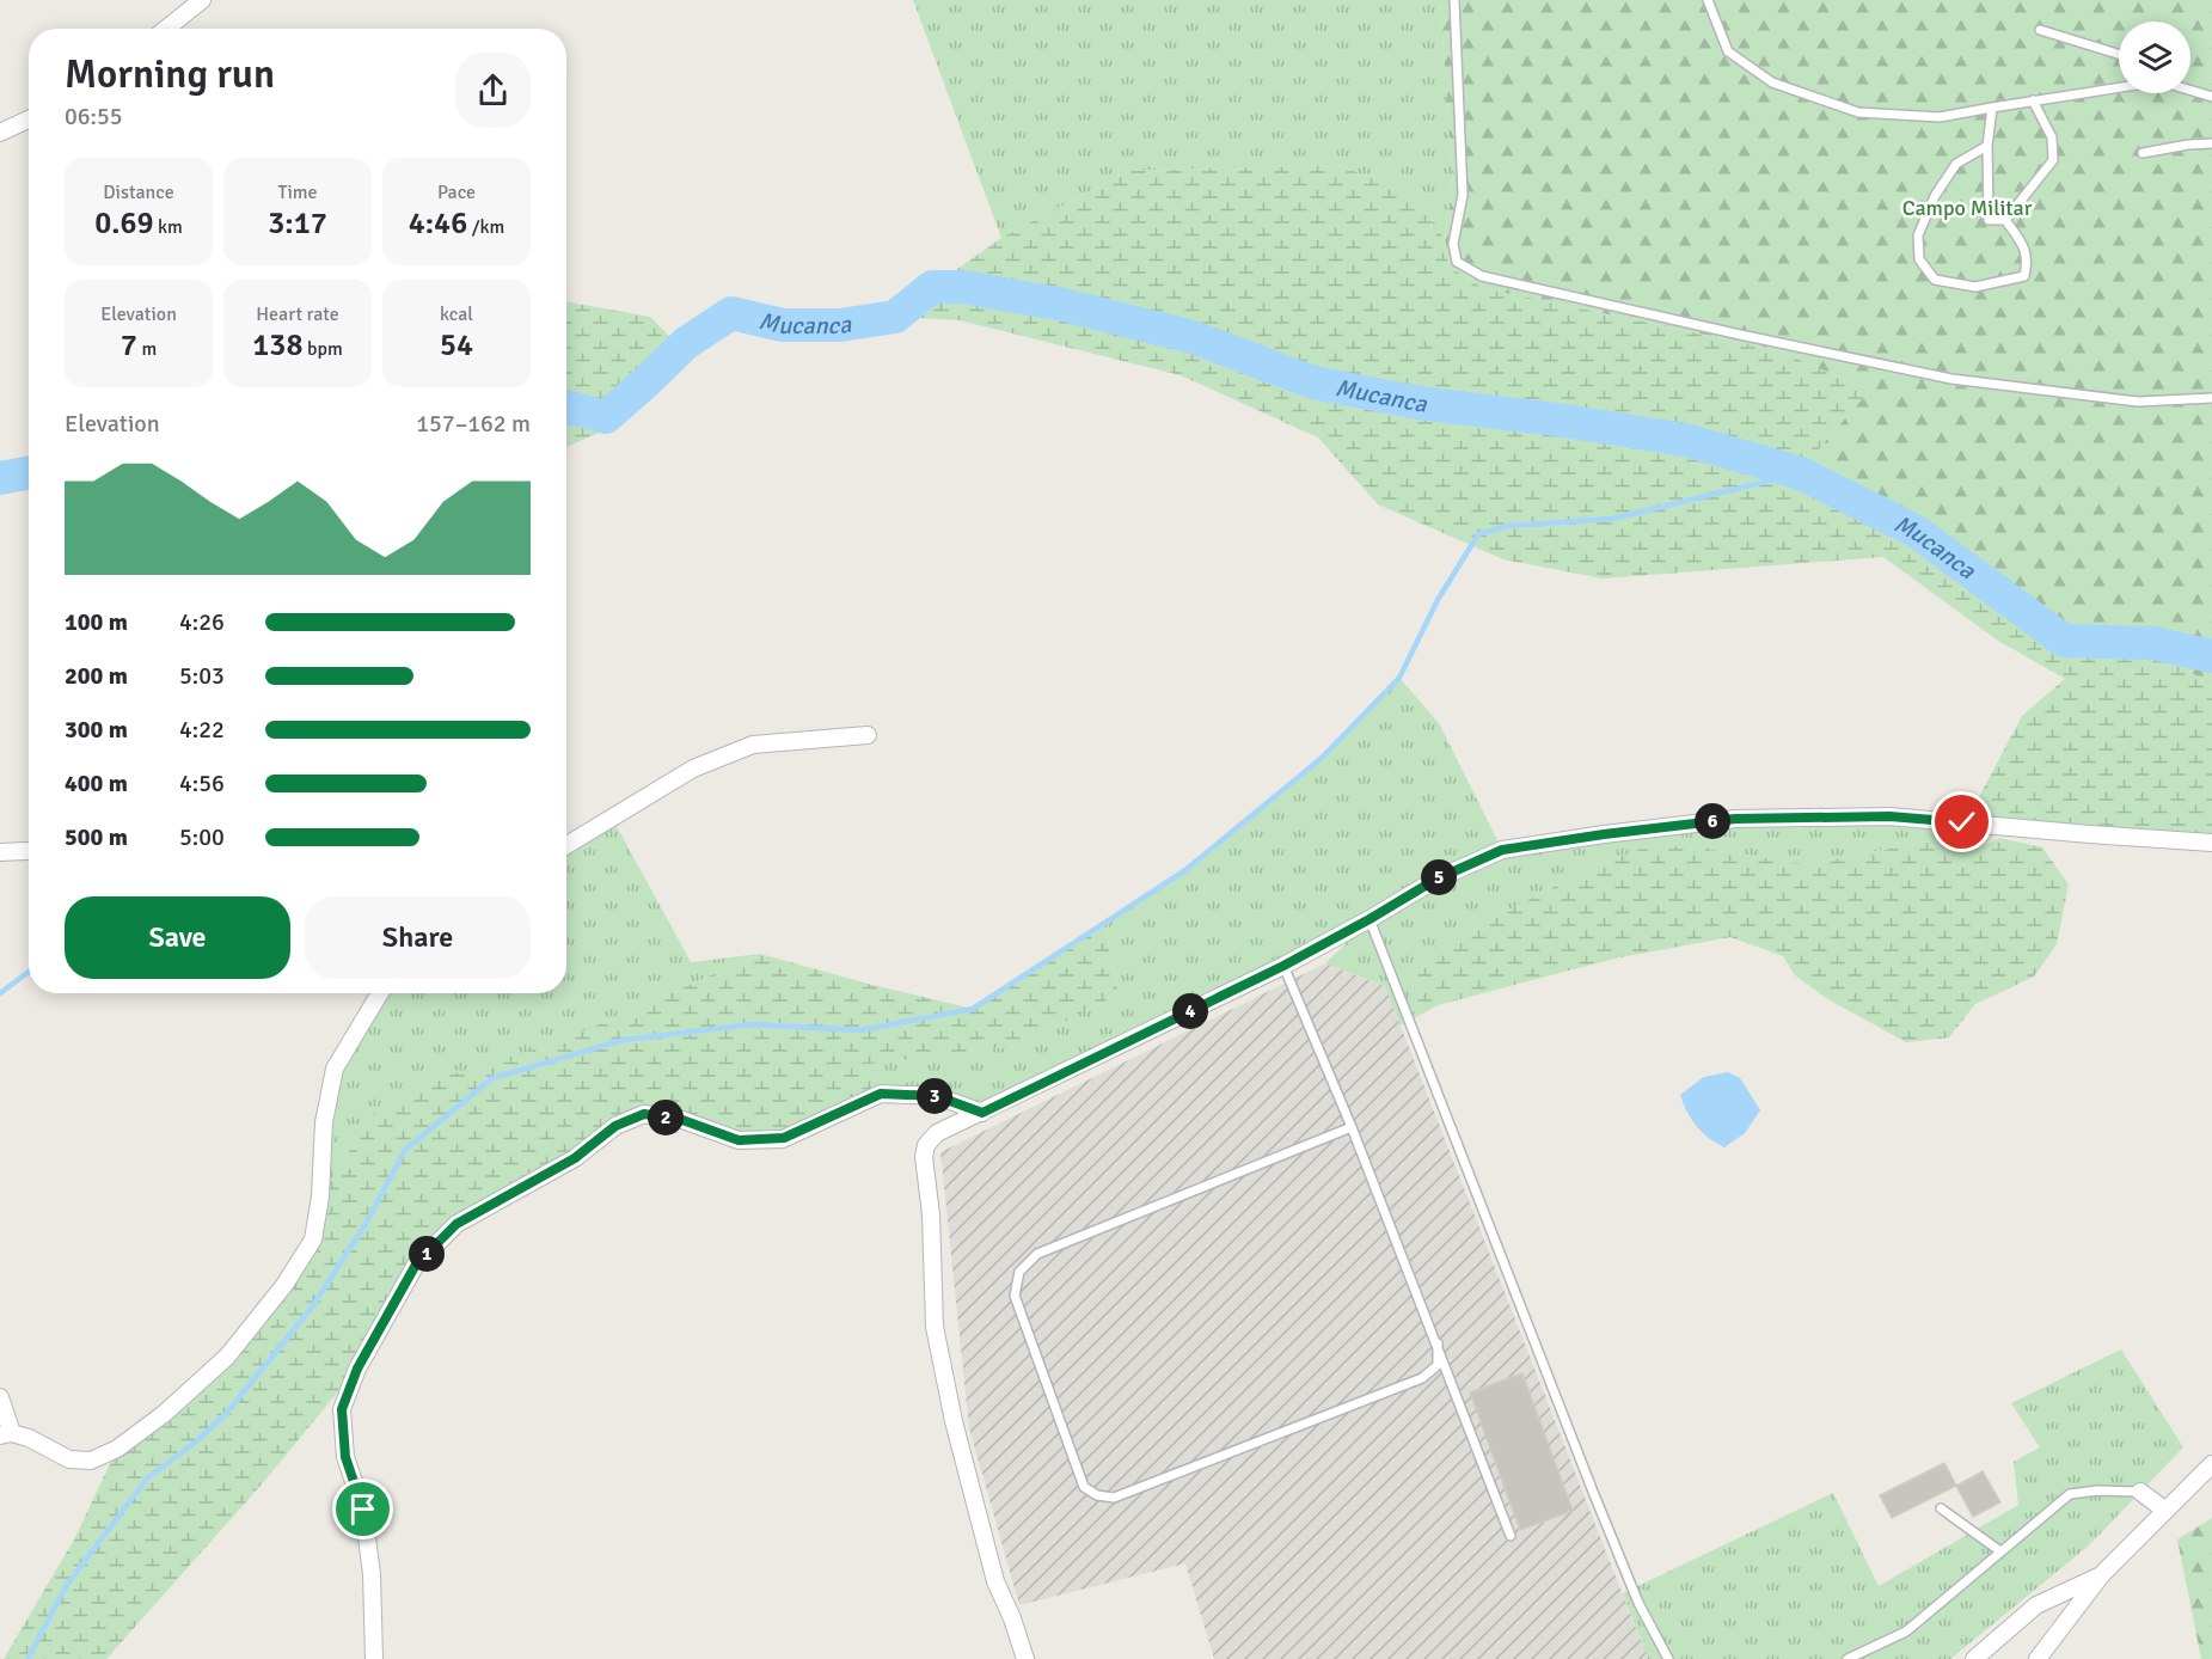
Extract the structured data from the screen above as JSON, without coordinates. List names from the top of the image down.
{
  "water": ["Mucanca"],
  "parks": ["Campo Militar"],
  "page": {
    "heading": ["Morning run", "06:55"],
    "stats": [
      ["Distance", "0.69 km"],
      ["Time", "3:17"],
      ["Pace", "4:46 /km"],
      ["Elevation", "7 m"],
      ["Heart rate", "138 bpm"],
      ["kcal", "54"]
    ],
    "chart": ["Elevation", "157–162 m"],
    "list": [
      {
        "name": "100 m",
        "note": "4:26"
      },
      {
        "name": "200 m",
        "note": "5:03"
      },
      {
        "name": "300 m",
        "note": "4:22"
      },
      {
        "name": "400 m",
        "note": "4:56"
      },
      {
        "name": "500 m",
        "note": "5:00"
      }
    ],
    "pins": [
      "6",
      "5",
      "4",
      "3",
      "2",
      "1"
    ],
    "buttons": ["Save", "Share"]
  }
}
